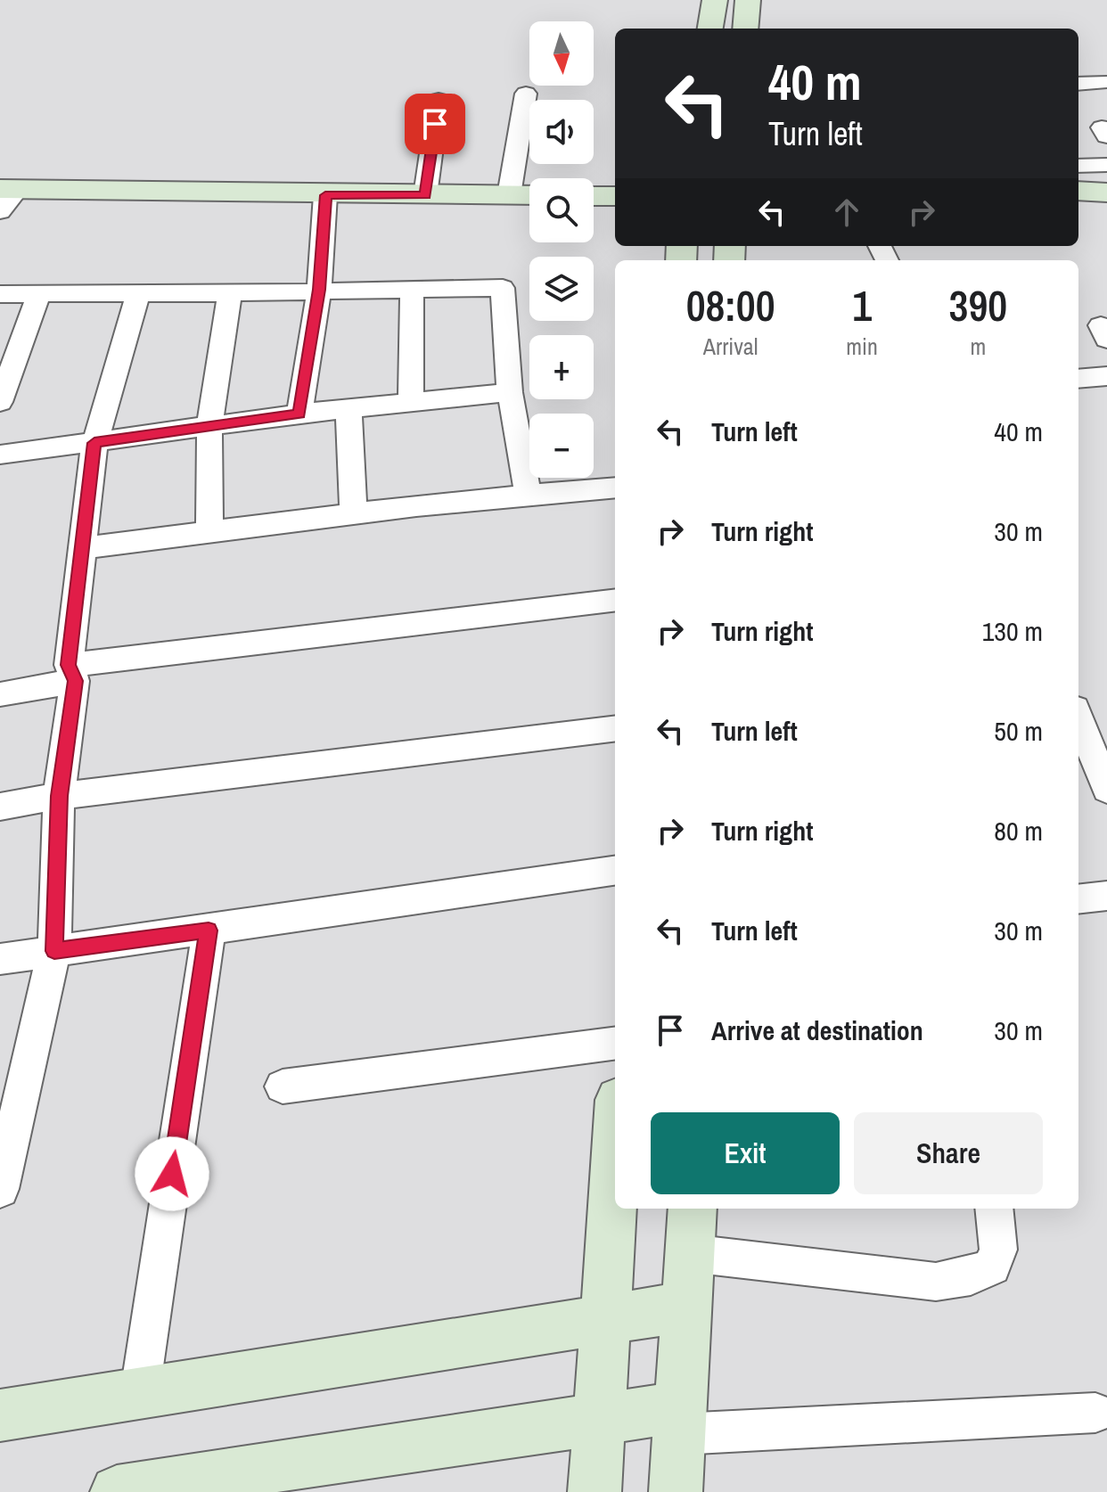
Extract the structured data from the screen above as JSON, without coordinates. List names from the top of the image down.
{
  "north": "bottom",
  "page": {
    "map_buttons": ["+", "−"],
    "turn": ["40 m", "Turn left"],
    "eta": [
      "08:00",
      "Arrival",
      "1",
      "min",
      "390",
      "m"
    ],
    "list": [
      {
        "name": "Turn left",
        "value": "40 m"
      },
      {
        "name": "Turn right",
        "value": "30 m"
      },
      {
        "name": "Turn right",
        "value": "130 m"
      },
      {
        "name": "Turn left",
        "value": "50 m"
      },
      {
        "name": "Turn right",
        "value": "80 m"
      },
      {
        "name": "Turn left",
        "value": "30 m"
      },
      {
        "name": "Arrive at destination",
        "value": "30 m"
      }
    ],
    "buttons": ["Exit", "Share"]
  }
}
